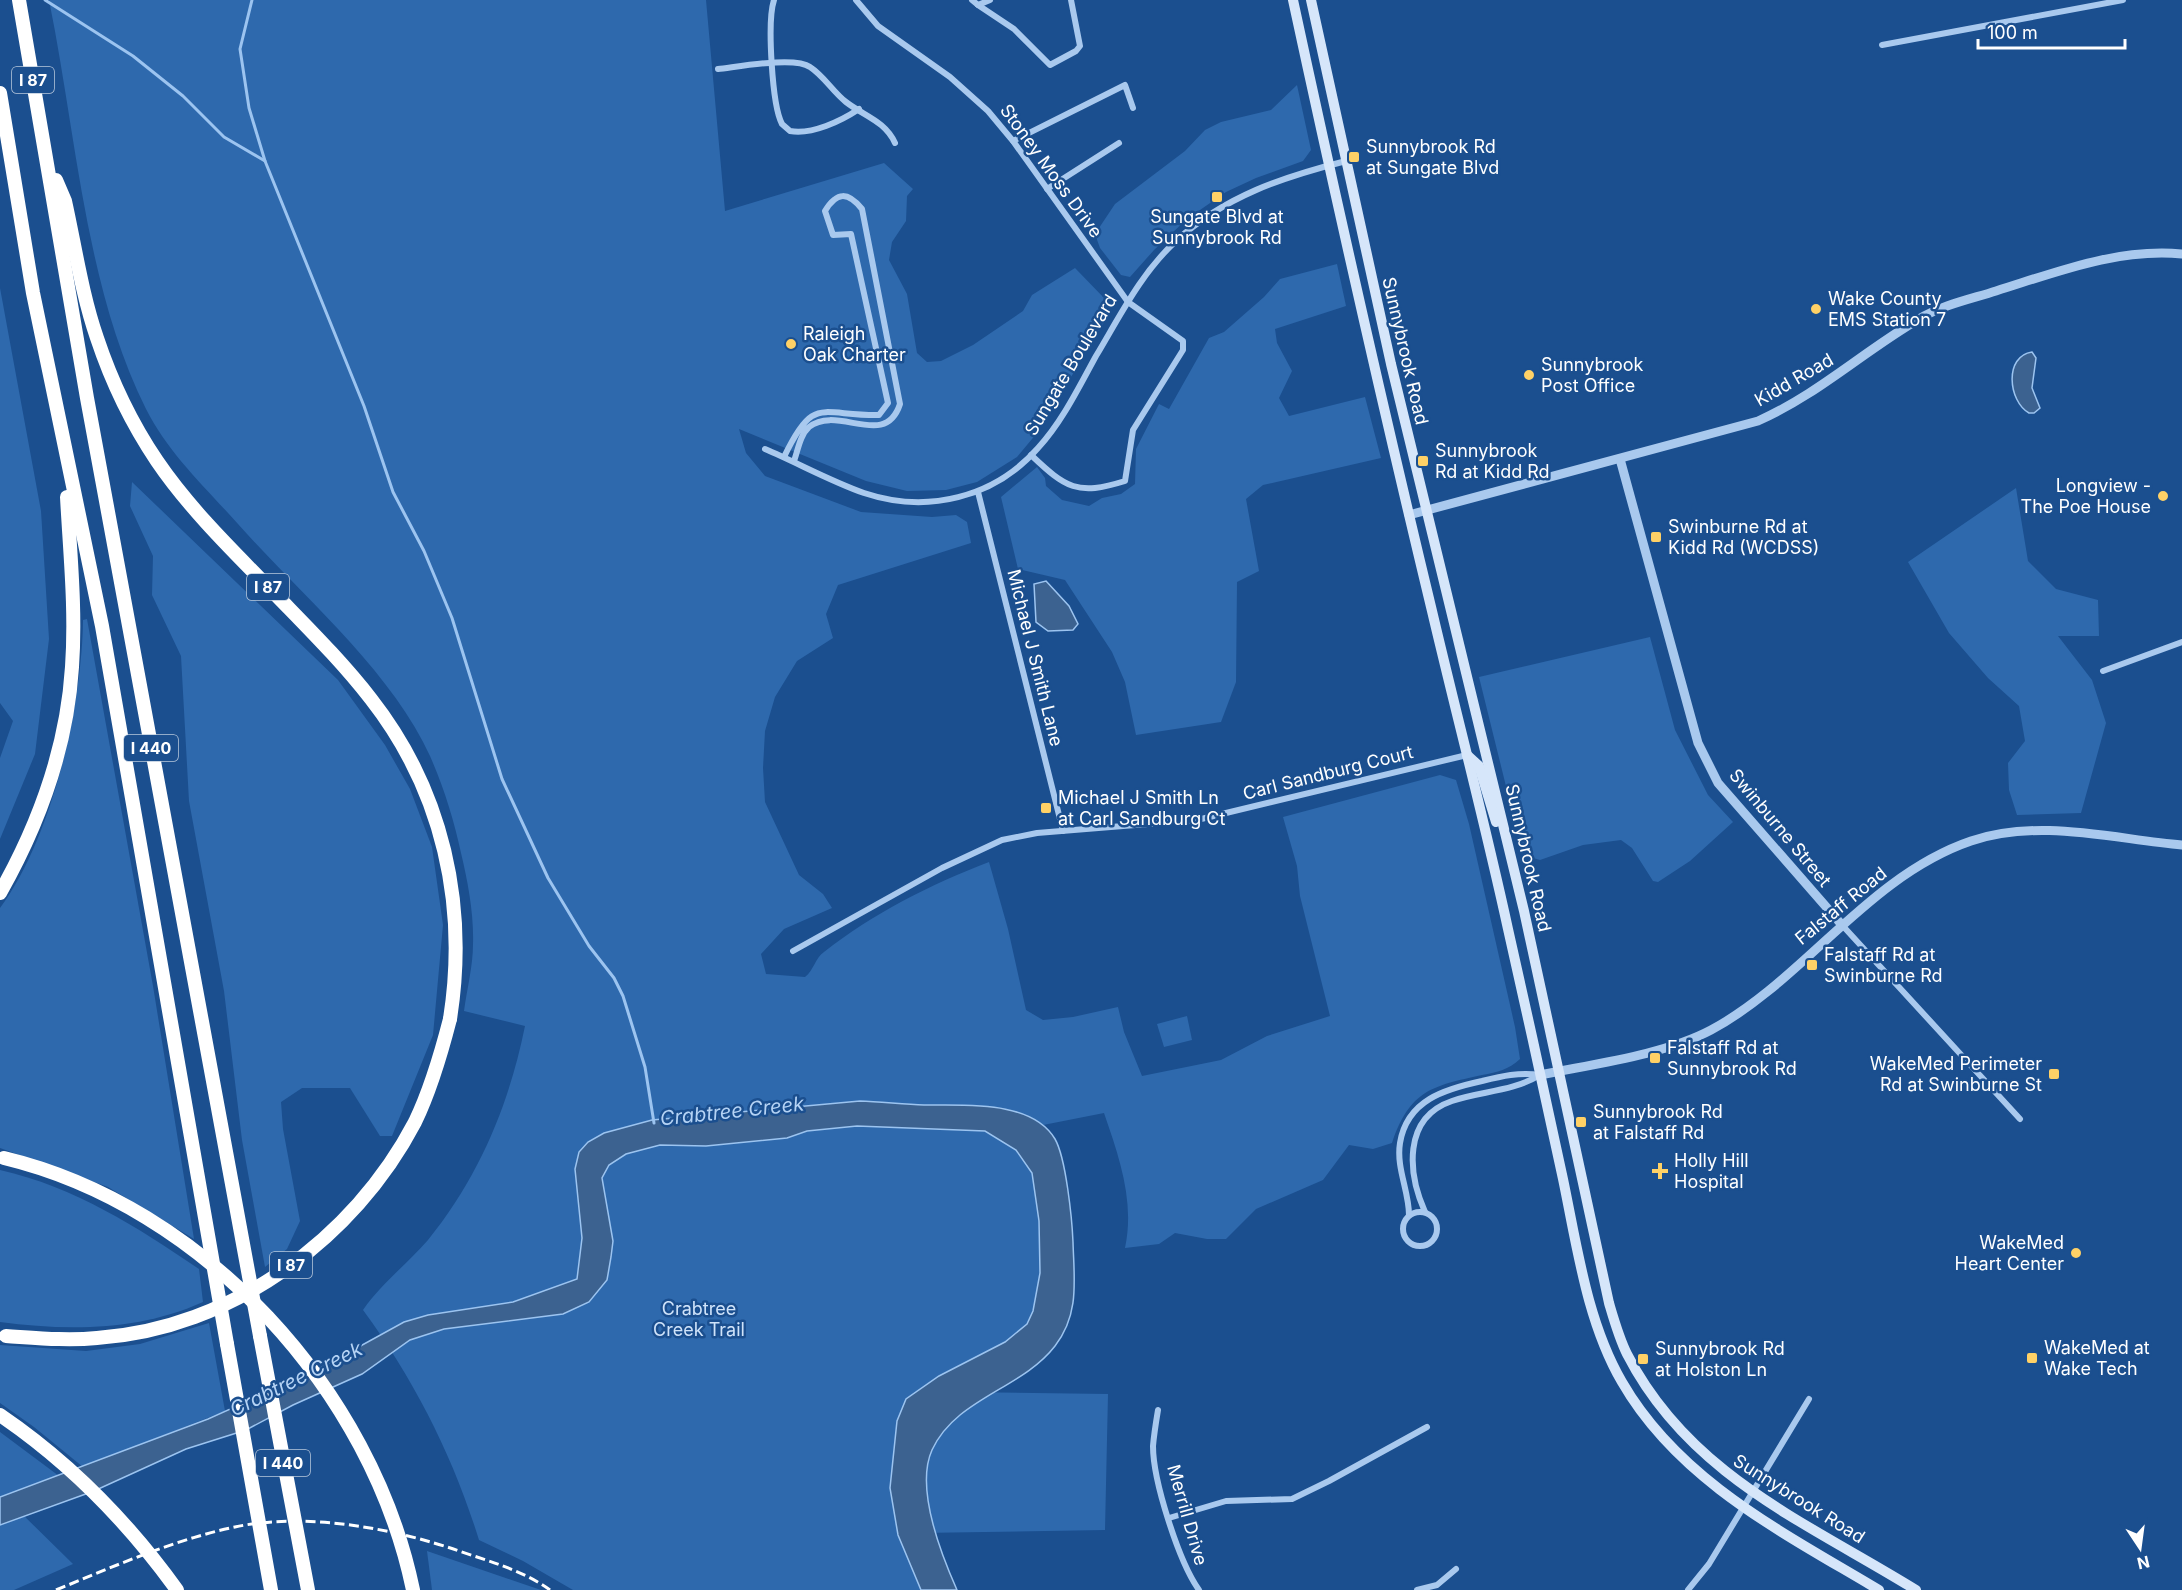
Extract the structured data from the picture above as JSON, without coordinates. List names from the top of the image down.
{
  "streets": {
    "highway": ["I 87", "I 440"],
    "main road": ["Sunnybrook Road"],
    "street": [
      "Stoney Moss Drive",
      "Sungate Boulevard",
      "Kidd Road",
      "Michael J Smith Lane",
      "Carl Sandburg Court",
      "Swinburne Street",
      "Falstaff Road",
      "Merrill Drive"
    ]
  },
  "crossings": [
    ["I 87", "I 440"],
    ["Stoney Moss Drive", "Sungate Boulevard"],
    ["Sunnybrook Road", "Sungate Boulevard"],
    ["Sunnybrook Road", "Kidd Road"],
    ["Sunnybrook Road", "Carl Sandburg Court"],
    ["Sunnybrook Road", "Falstaff Road"],
    ["Sungate Boulevard", "Michael J Smith Lane"],
    ["Kidd Road", "Swinburne Street"],
    ["Michael J Smith Lane", "Carl Sandburg Court"],
    ["Swinburne Street", "Falstaff Road"]
  ],
  "water": ["Crabtree Creek"],
  "parks": ["Crabtree Creek Trail"],
  "places": {
    "transit": [
      "Sunnybrook Rd at Sungate Blvd",
      "Sungate Blvd at Sunnybrook Rd",
      "Sunnybrook Rd at Kidd Rd",
      "Swinburne Rd at Kidd Rd (WCDSS)",
      "Michael J Smith Ln at Carl Sandburg Ct",
      "Falstaff Rd at Swinburne Rd",
      "Falstaff Rd at Sunnybrook Rd",
      "WakeMed Perimeter Rd at Swinburne St",
      "Sunnybrook Rd at Falstaff Rd",
      "WakeMed at Wake Tech",
      "Sunnybrook Rd at Holston Ln"
    ],
    "other": [
      "Wake County EMS Station 7",
      "Raleigh Oak Charter",
      "Sunnybrook Post Office",
      "Longview - The Poe House",
      "WakeMed Heart Center"
    ],
    "health": ["Holly Hill Hospital"]
  },
  "scale_bar": "100 m",
  "north": "bottom"
}
